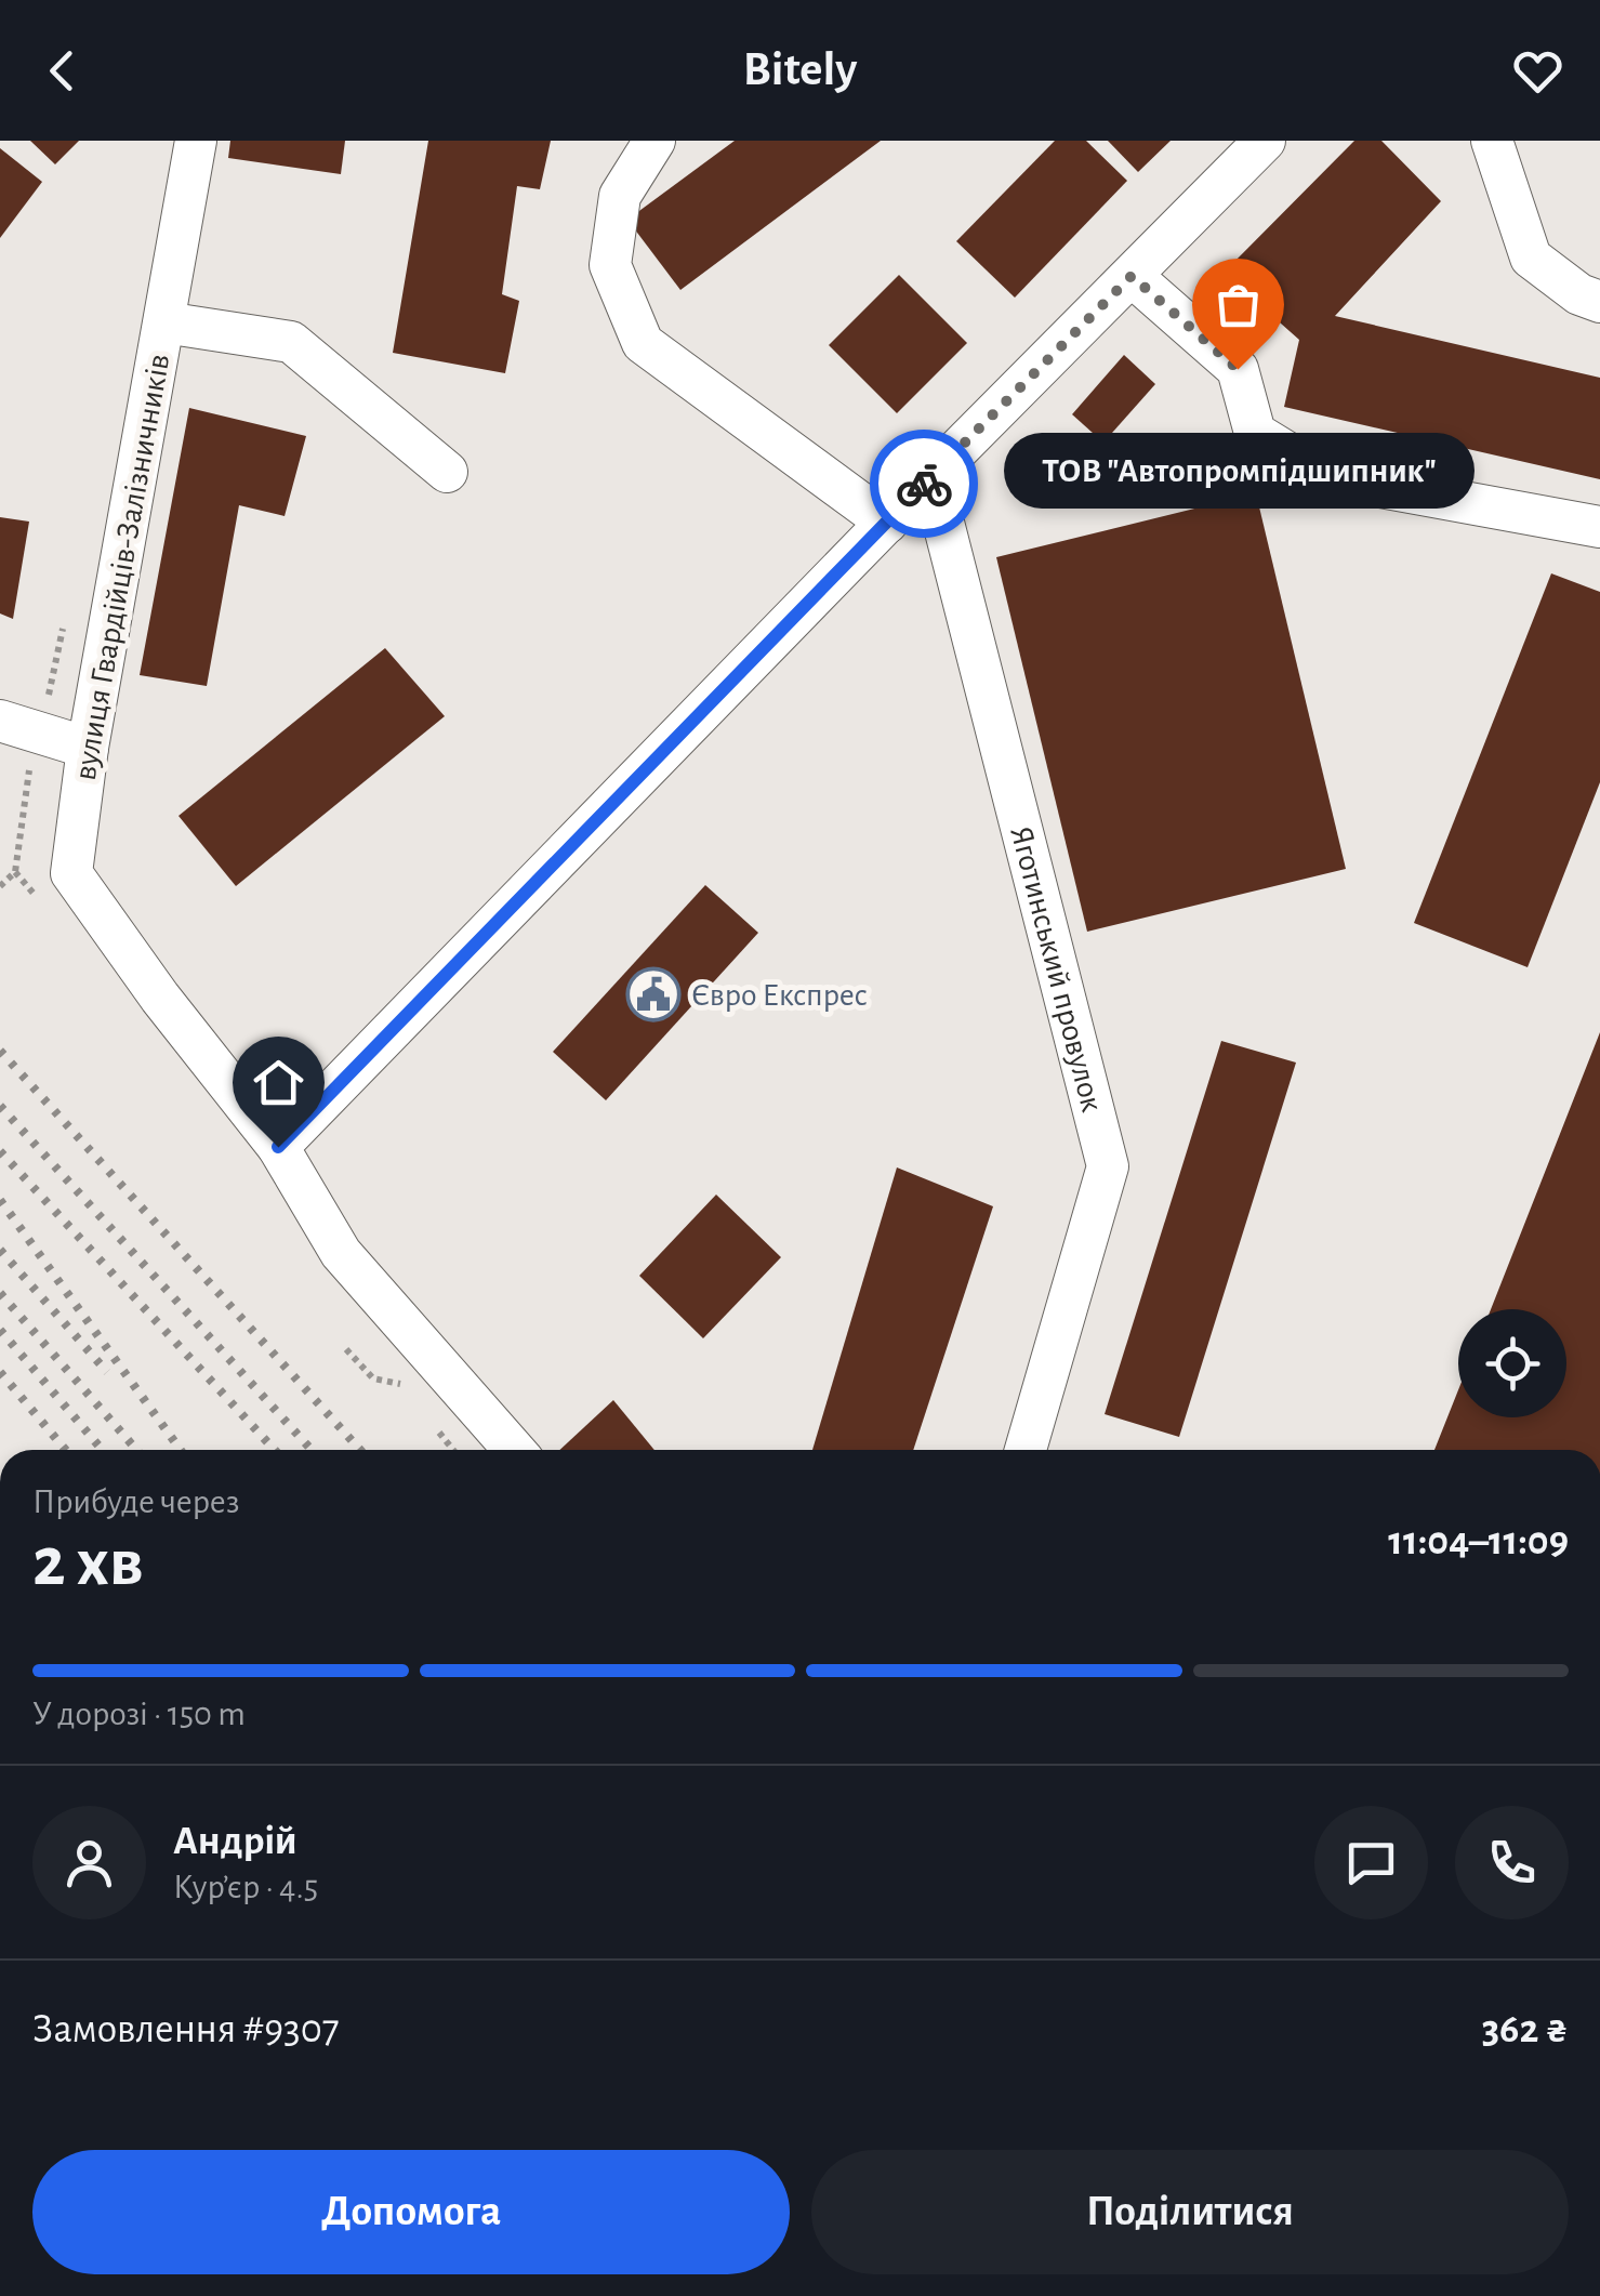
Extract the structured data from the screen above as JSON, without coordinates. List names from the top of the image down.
{
  "streets": {
    "street": ["вулиця Гвардійців-Залізничників", "Яготинський провулок"]
  },
  "places": {
    "other": ["ТОВ \"Автопромпідшипник\""],
    "public building": ["Євро Експрес"]
  },
  "page": {
    "header": "Bitely",
    "bubble": "ТОВ \"Автопромпідшипник\"",
    "heading": ["2 хв", "Прибуде через", "11:04–11:09"],
    "panel": [
      "Андрій",
      "Кур’єр · 4.5",
      "Замовлення #9307",
      "362 ₴"
    ],
    "bar": "У дорозі · 150 m",
    "buttons": ["Допомога", "Поділитися"]
  }
}
